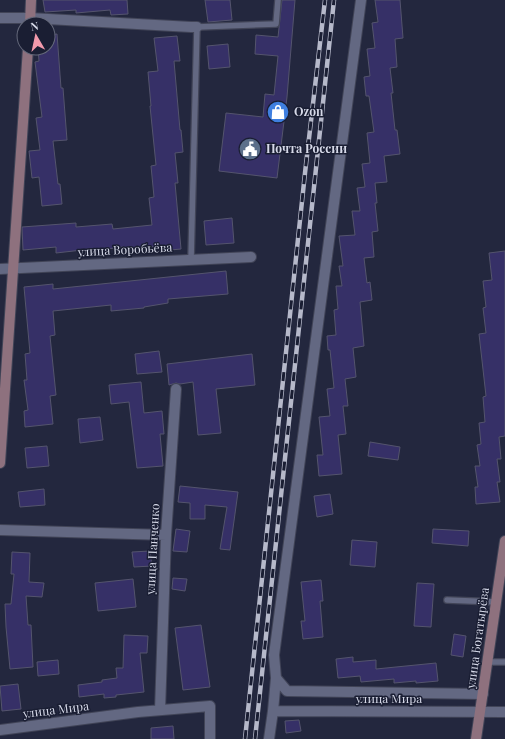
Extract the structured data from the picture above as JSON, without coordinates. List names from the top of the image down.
{
  "streets": {
    "street": [
      "улица Воробьёва",
      "улица Панченко",
      "улица Богатырёва",
      "улица Мира"
    ]
  },
  "crossings": [
    ["улица Панченко", "улица Мира"],
    ["улица Богатырёва", "улица Мира"]
  ],
  "places": {
    "shop": ["Ozon"],
    "public building": ["Почта России"]
  },
  "north": "top"
}
